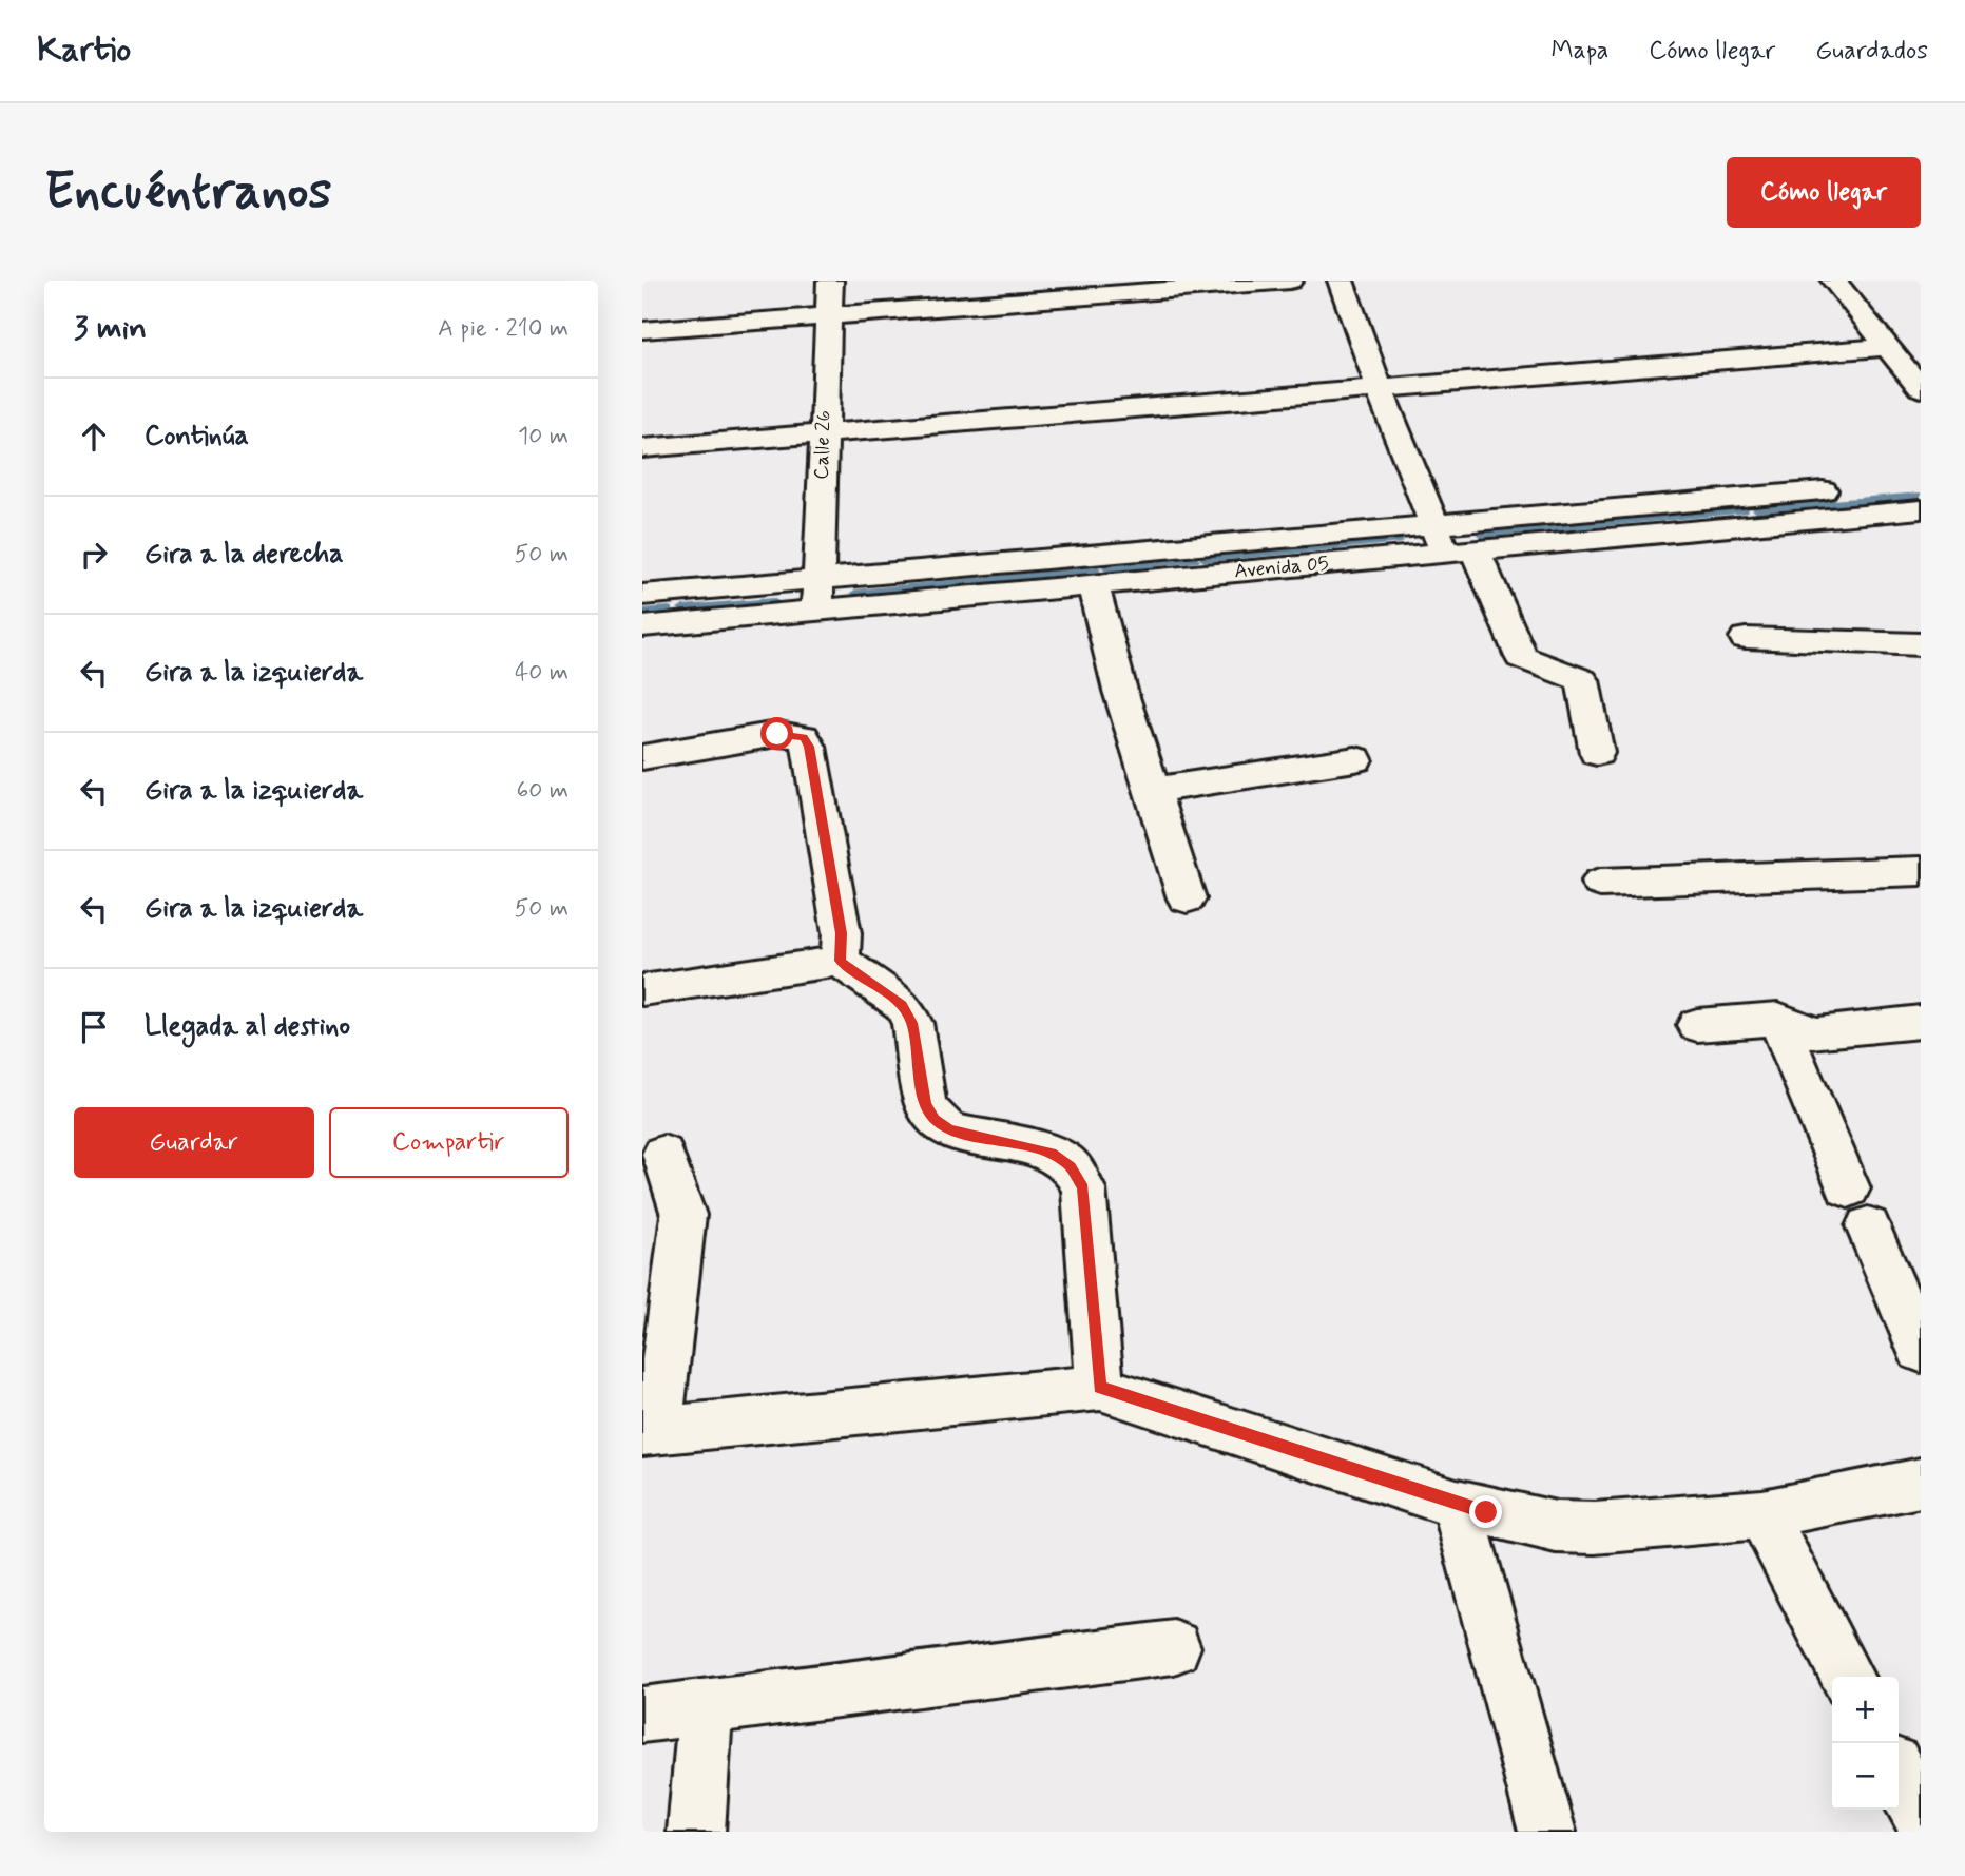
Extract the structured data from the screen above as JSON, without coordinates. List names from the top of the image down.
{
  "streets": {
    "street": ["Calle 26", "Avenida 05"]
  },
  "crossings": [
    ["Calle 26", "Avenida 05"]
  ],
  "page": {
    "header": "Kartio",
    "nav": ["Mapa", "Cómo llegar", "Guardados"],
    "buttons": [
      "Cómo llegar",
      ["Guardar", "Compartir"]
    ],
    "title": "Encuéntranos",
    "heading": ["3 min", "A pie · 210 m"],
    "list": [
      ["Continúa", "10 m"],
      ["Gira a la derecha", "50 m"],
      ["Gira a la izquierda", "40 m"],
      ["Gira a la izquierda", "60 m"],
      ["Gira a la izquierda", "50 m"],
      "Llegada al destino"
    ],
    "map_buttons": ["+", "−"]
  }
}
